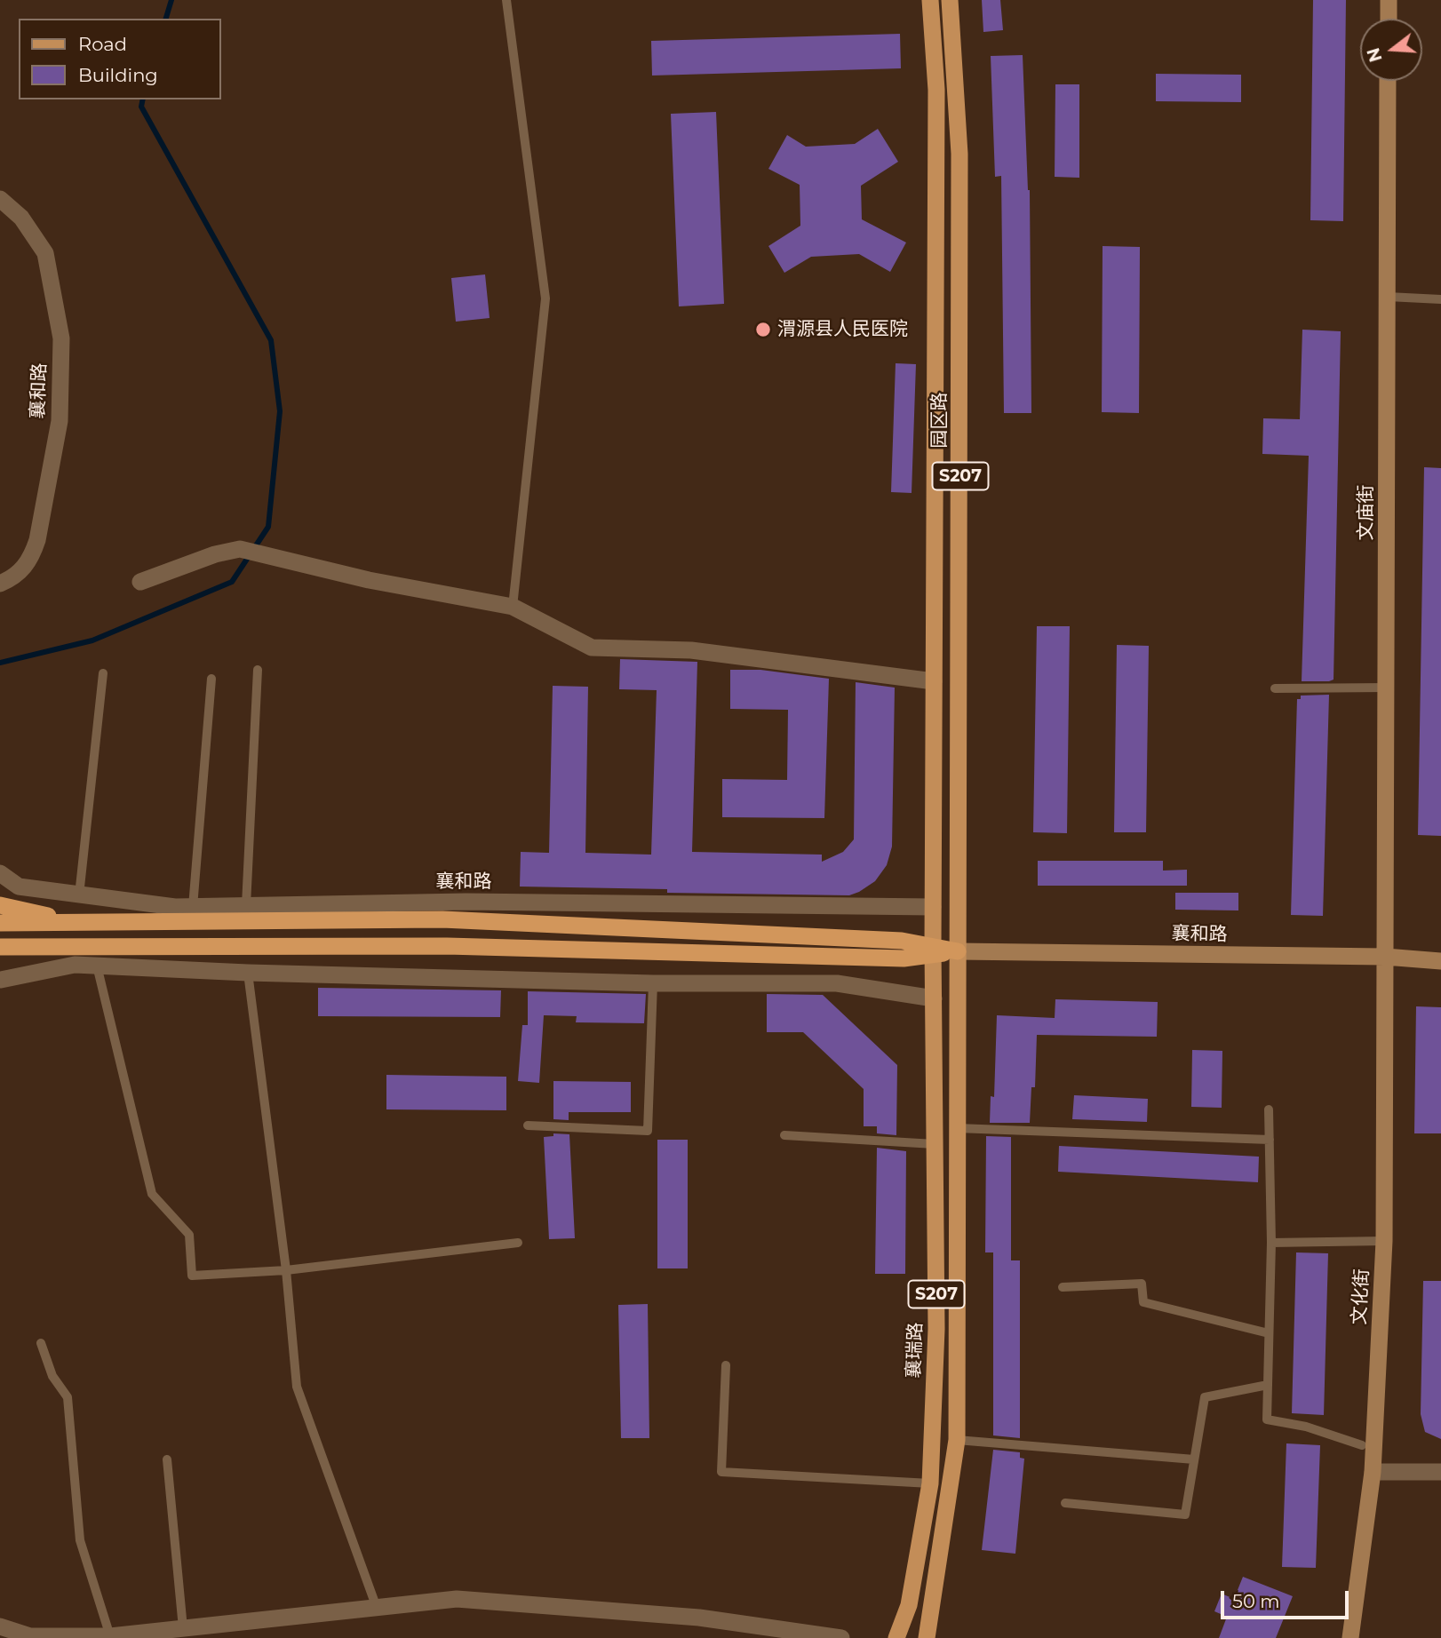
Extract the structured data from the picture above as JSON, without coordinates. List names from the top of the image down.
{
  "streets": {
    "main road": [
      "襄和路",
      "园区路",
      "S207",
      "文庙街",
      "文化街",
      "襄瑞路"
    ]
  },
  "crossings": [
    ["襄和路", "园区路"],
    ["襄和路", "S207"],
    ["襄和路", "文庙街"],
    ["襄和路", "文化街"],
    ["园区路", "S207"],
    ["园区路", "襄瑞路"],
    ["文庙街", "文化街"]
  ],
  "places": ["渭源县人民医院"],
  "legend": ["Road", "Building"],
  "scale_bar": "50 m",
  "north": "left"
}
